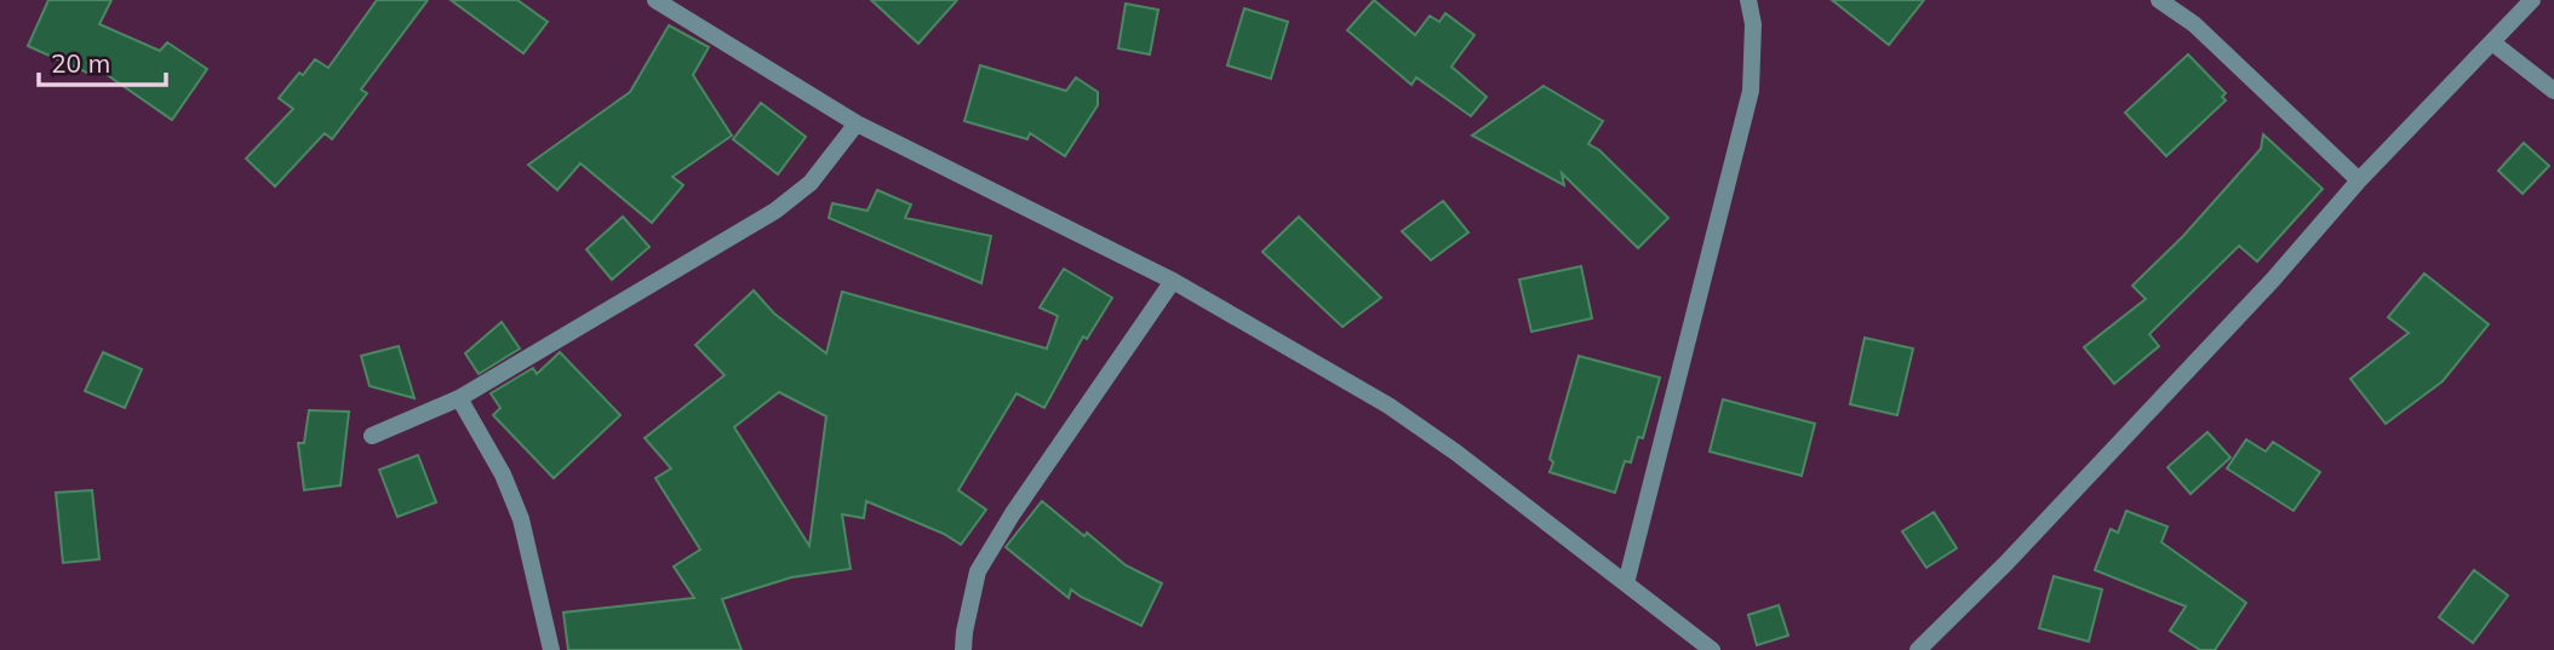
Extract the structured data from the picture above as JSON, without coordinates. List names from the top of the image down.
{
  "scale_bar": "20 m"
}
